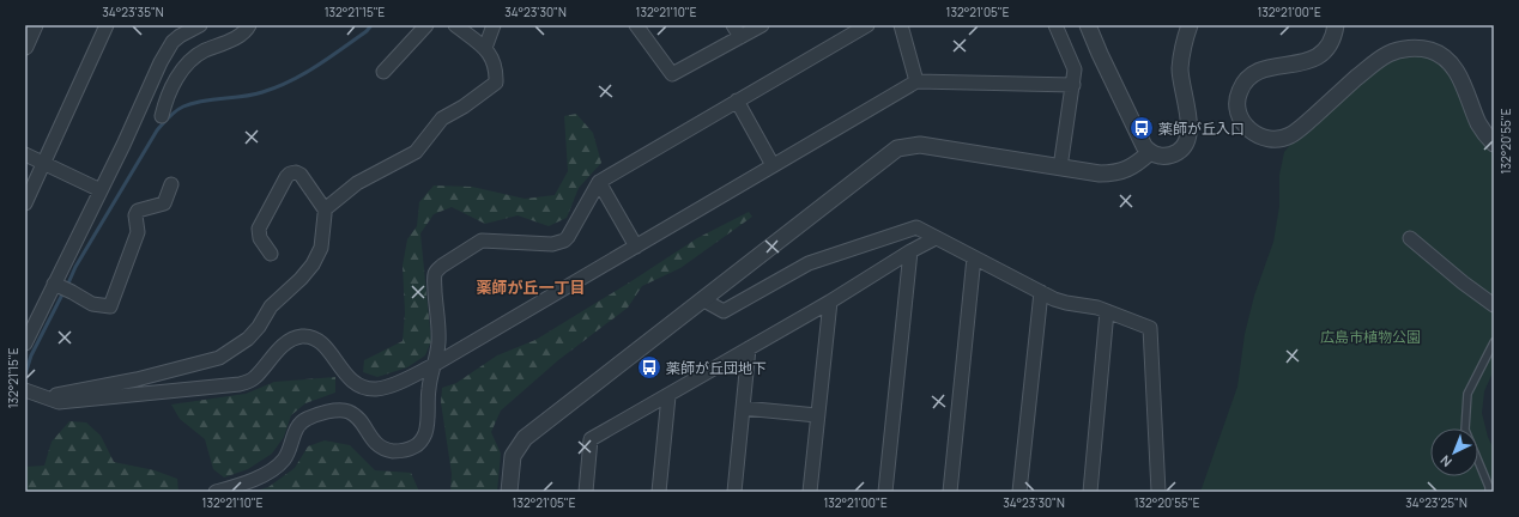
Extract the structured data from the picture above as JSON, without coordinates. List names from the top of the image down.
{
  "districts": ["薬師が丘一丁目"],
  "parks": ["広島市植物公園"],
  "places": {
    "bus stop": ["薬師が丘入口", "薬師が丘団地下"]
  },
  "north": "bottom left",
  "coordinates": [
    "34°23'35\"N",
    "132°21'15\"E",
    "34°23'30\"N",
    "132°21'10\"E",
    "132°21'05\"E",
    "132°21'00\"E",
    "132°20'55\"E",
    "34°23'25\"N"
  ]
}
